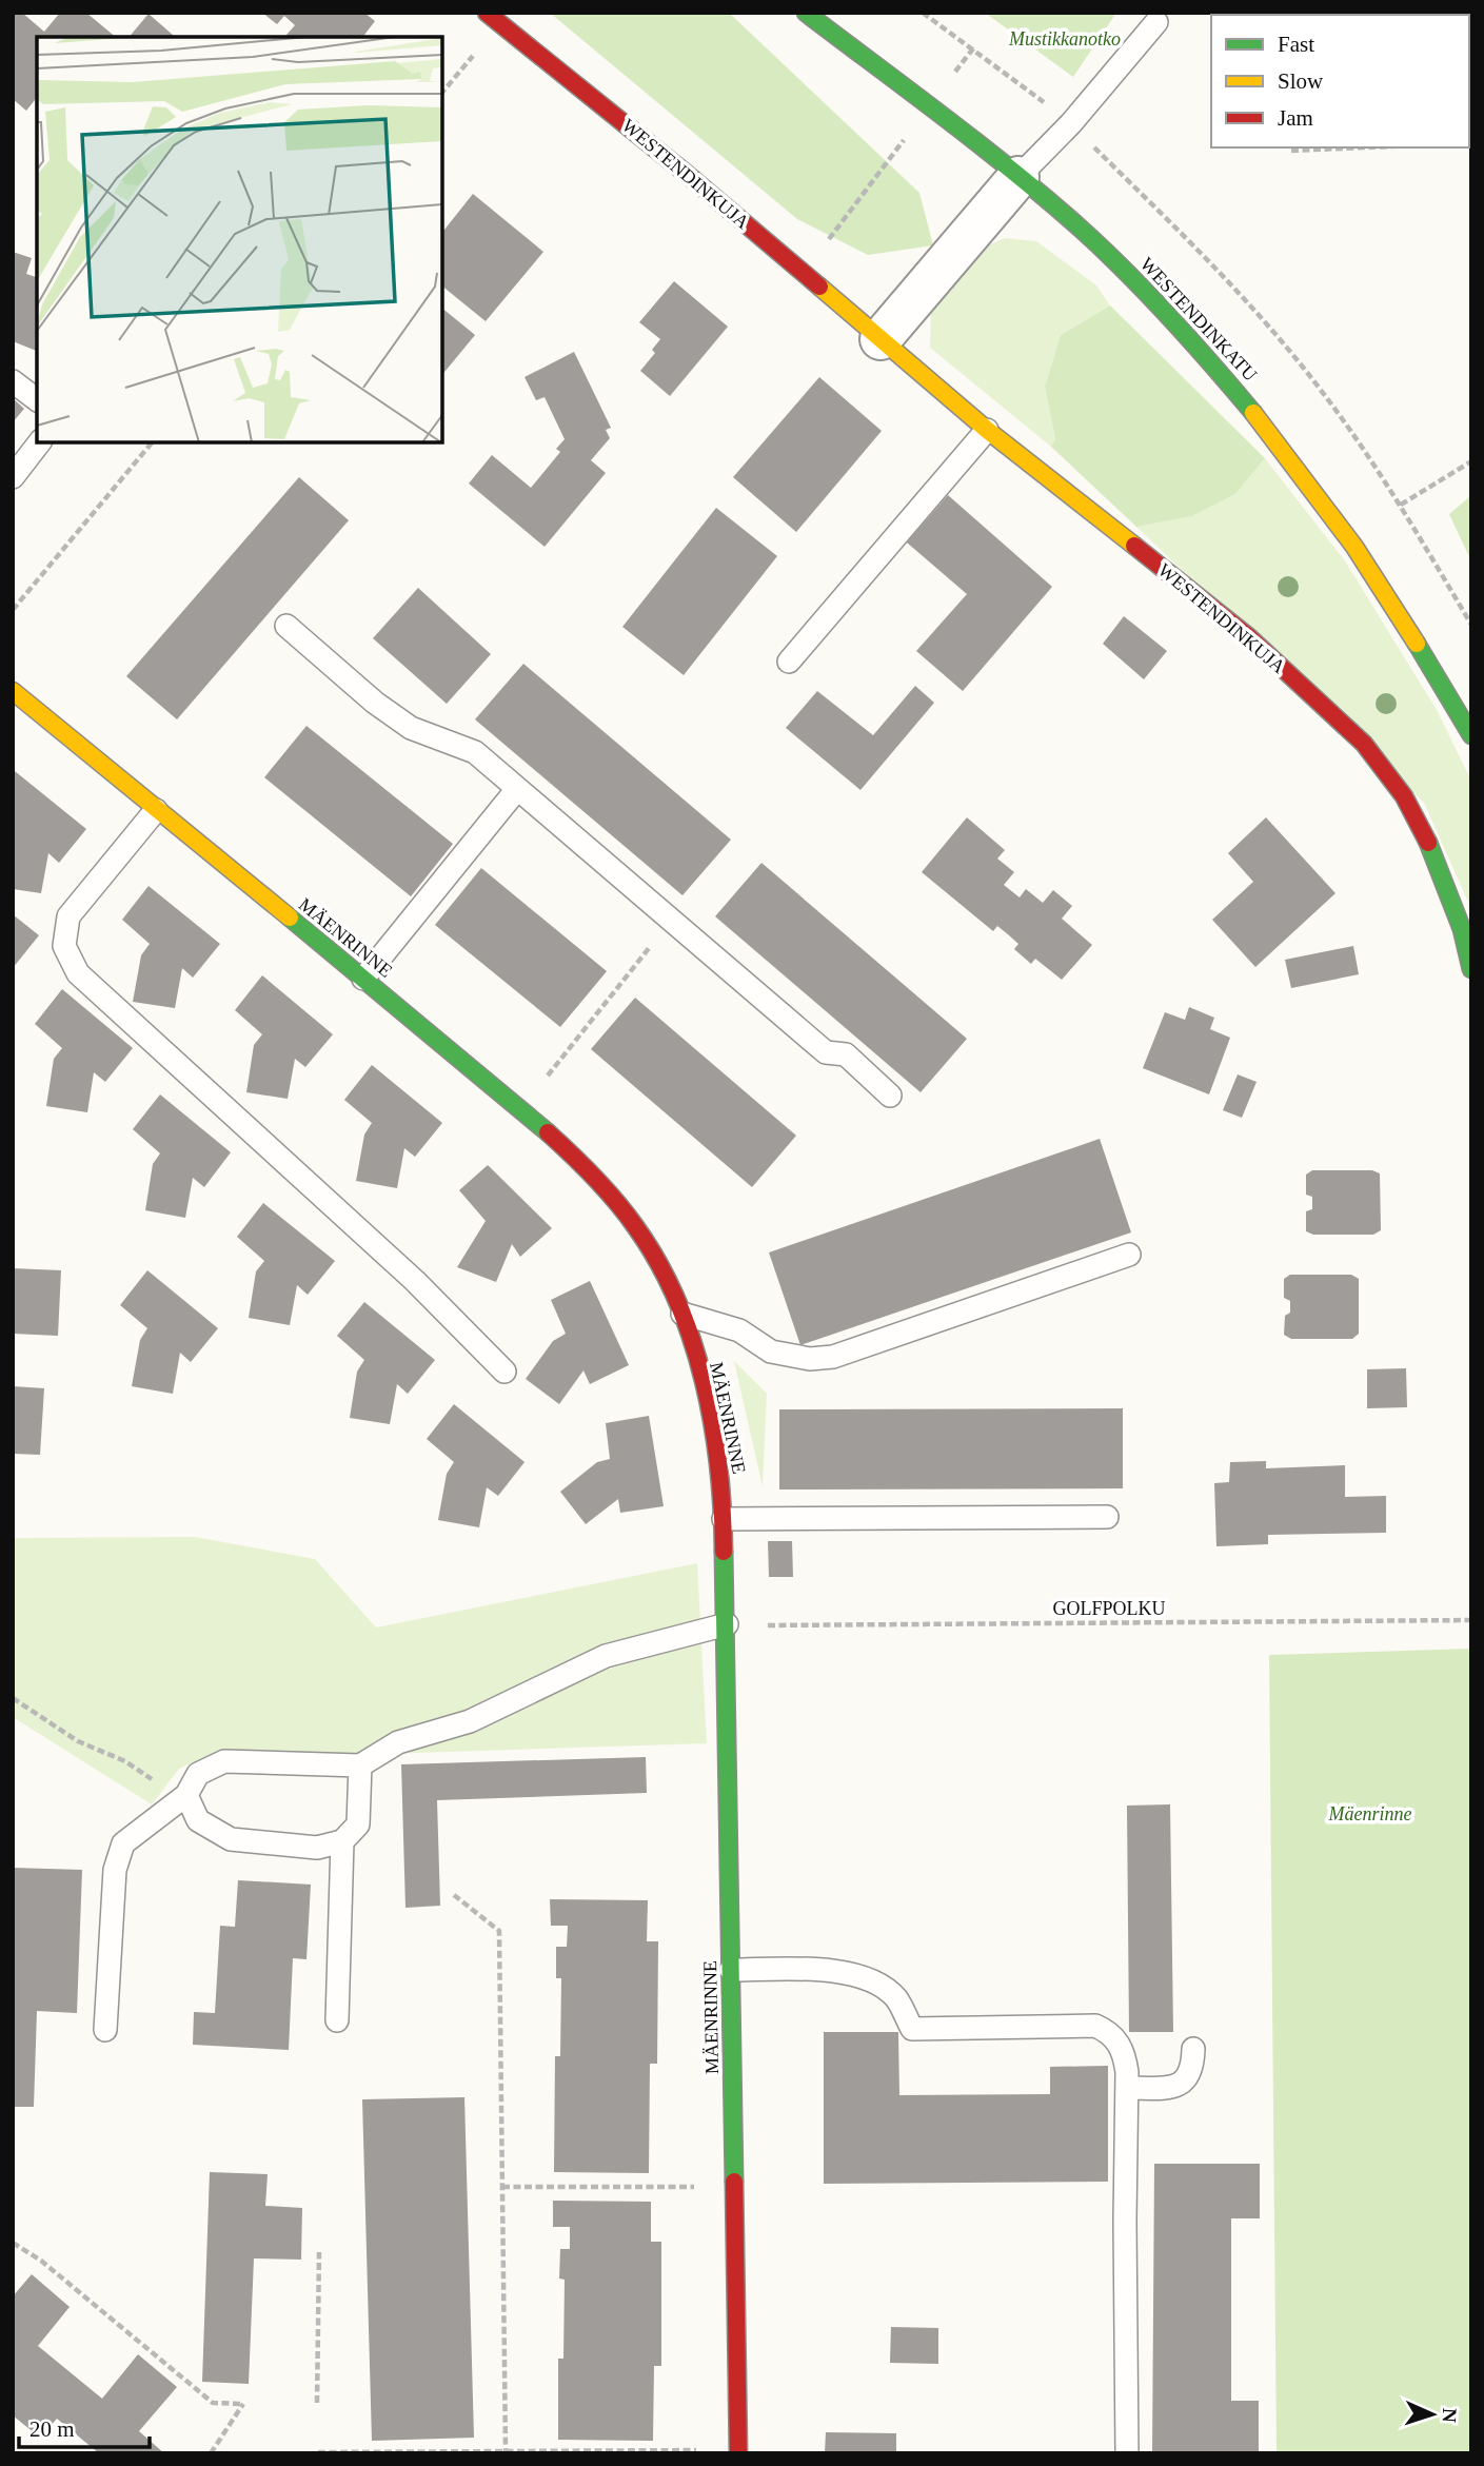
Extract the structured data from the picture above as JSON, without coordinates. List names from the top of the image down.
{
  "streets": {
    "street": ["WESTENDINKUJA", "WESTENDINKATU", "MÄENRINNE"],
    "path": ["GOLFPOLKU"]
  },
  "parks": ["Mustikkanotko", "Mäenrinne"],
  "legend": ["Fast", "Slow", "Jam"],
  "scale_bar": "20 m",
  "north": "right"
}
